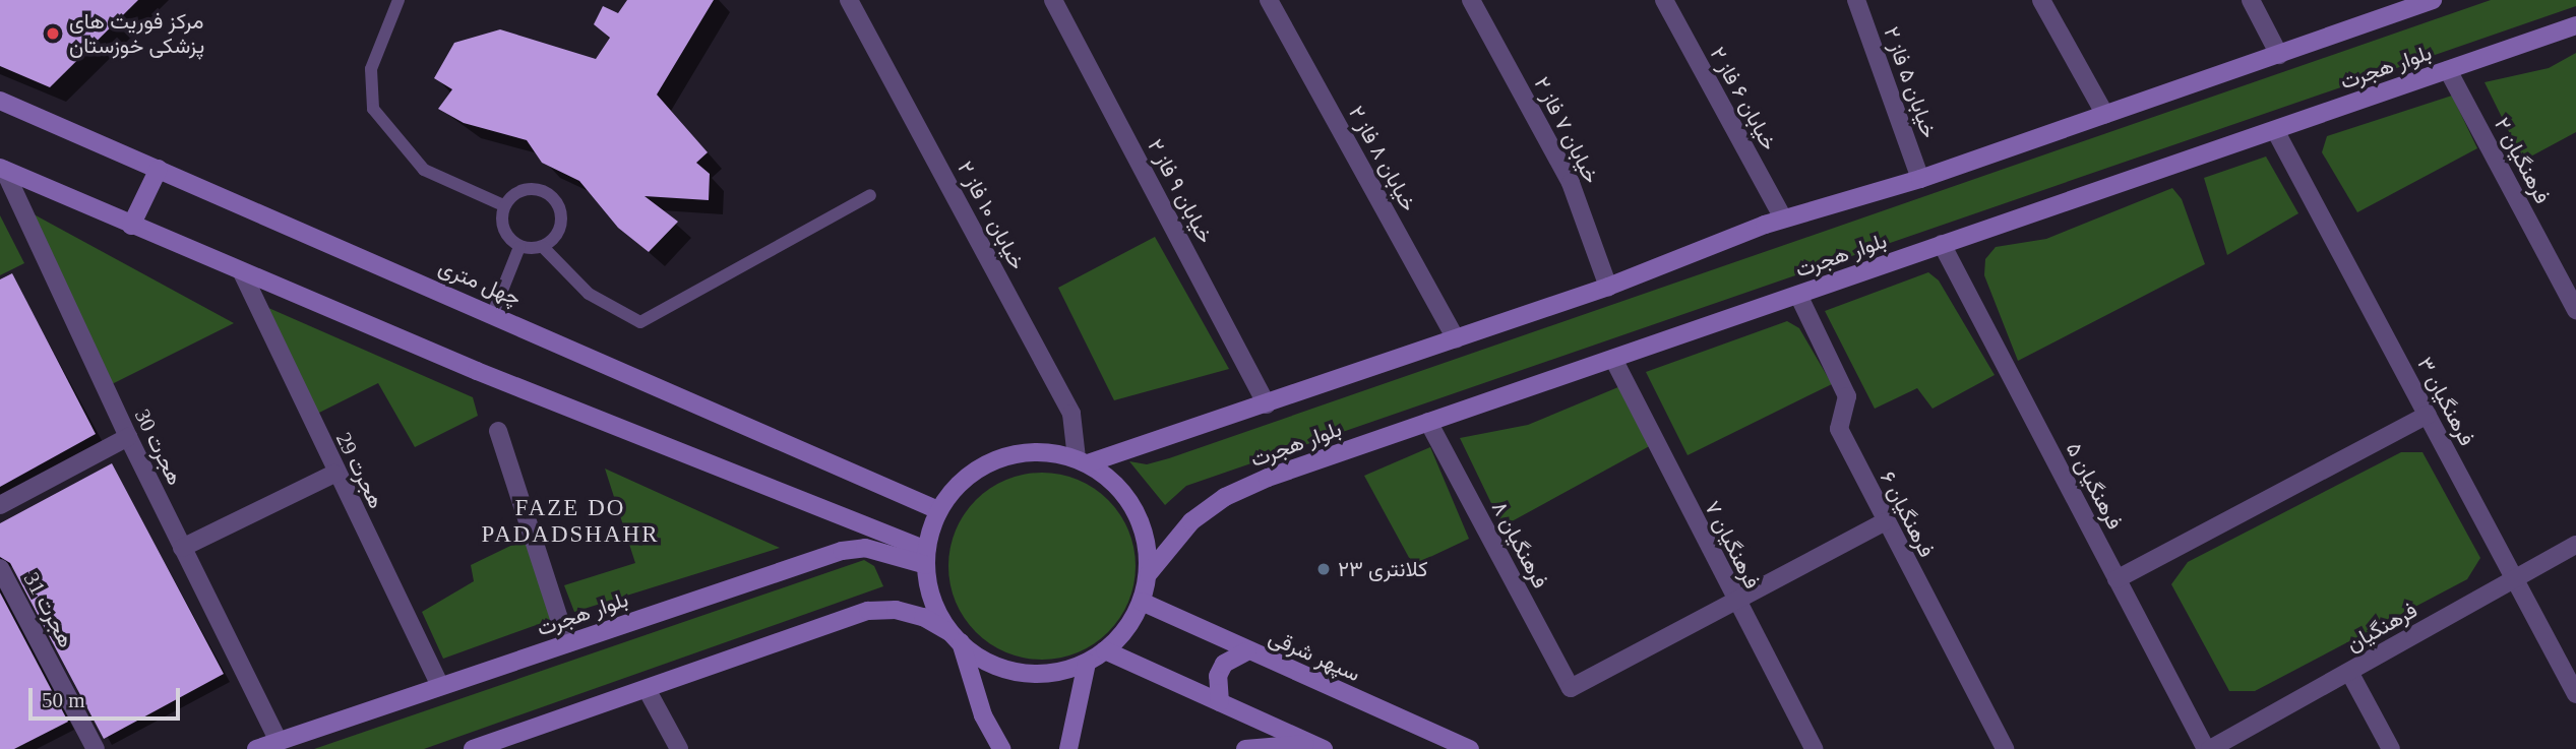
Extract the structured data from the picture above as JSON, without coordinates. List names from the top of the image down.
{
  "streets": {
    "main road": ["بلوار هجرت", "چهل متری", "سپهر شرقی"],
    "street": [
      "خیابان ۵ فاز ۲",
      "خیابان ۶ فاز ۲",
      "خیابان ۷ فاز ۲",
      "خیابان ۸ فاز ۲",
      "فرهنگیان ۲",
      "خیابان ۹ فاز ۲",
      "خیابان ۱۰ فاز ۲",
      "فرهنگیان ۳",
      "هجرت 30",
      "هجرت 29",
      "فرهنگیان ۵",
      "فرهنگیان ۶",
      "فرهنگیان ۸",
      "فرهنگیان ۷",
      "هجرت 31",
      "فرهنگیان"
    ]
  },
  "crossings": [
    ["بلوار هجرت", "فرهنگیان ۲"],
    ["بلوار هجرت", "خیابان ۱۰ فاز ۲"],
    ["بلوار هجرت", "چهل متری"],
    ["بلوار هجرت", "فرهنگیان ۳"],
    ["بلوار هجرت", "هجرت 30"],
    ["بلوار هجرت", "هجرت 29"],
    ["بلوار هجرت", "فرهنگیان ۵"],
    ["بلوار هجرت", "فرهنگیان ۶"],
    ["بلوار هجرت", "فرهنگیان ۸"],
    ["بلوار هجرت", "فرهنگیان ۷"],
    ["بلوار هجرت", "سپهر شرقی"],
    ["خیابان ۱۰ فاز ۲", "چهل متری"],
    ["خیابان ۱۰ فاز ۲", "سپهر شرقی"],
    ["چهل متری", "سپهر شرقی"],
    ["فرهنگیان ۳", "فرهنگیان"],
    ["فرهنگیان ۵", "فرهنگیان"],
    ["فرهنگیان ۸", "فرهنگیان ۷"]
  ],
  "districts": ["FAZE DO PADADSHAHR"],
  "places": ["مرکز فوریت های پزشکی خوزستان", "کلانتری ۲۳"],
  "scale_bar": "50 m"
}
